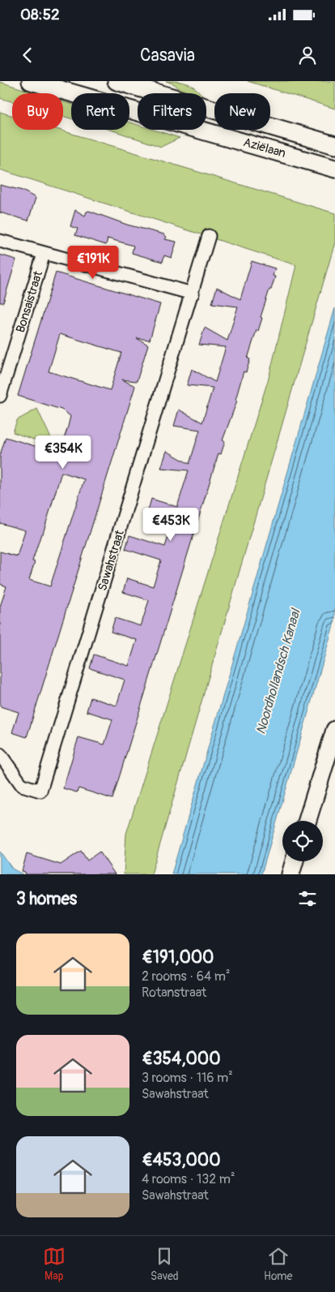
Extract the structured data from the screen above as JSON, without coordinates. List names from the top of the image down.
{
  "streets": {
    "main road": ["Aziëlaan"],
    "street": ["Bonsaistraat", "Sawahstraat"]
  },
  "water": ["Noordhollandsch Kanaal"],
  "page": {
    "status": "08:52",
    "header": "Casavia",
    "chip": [
      "Buy",
      "Rent",
      "Filters",
      "New"
    ],
    "price": ["€191K", "€354K", "€453K"],
    "heading": "3 homes",
    "list": [
      {
        "name": "€191,000",
        "note": "2 rooms · 64 m² · Rotanstraat"
      },
      {
        "name": "€354,000",
        "note": "3 rooms · 116 m² · Sawahstraat"
      },
      {
        "name": "€453,000",
        "note": "4 rooms · 132 m² · Sawahstraat"
      }
    ],
    "tabs": ["Map", "Saved", "Home"]
  }
}
